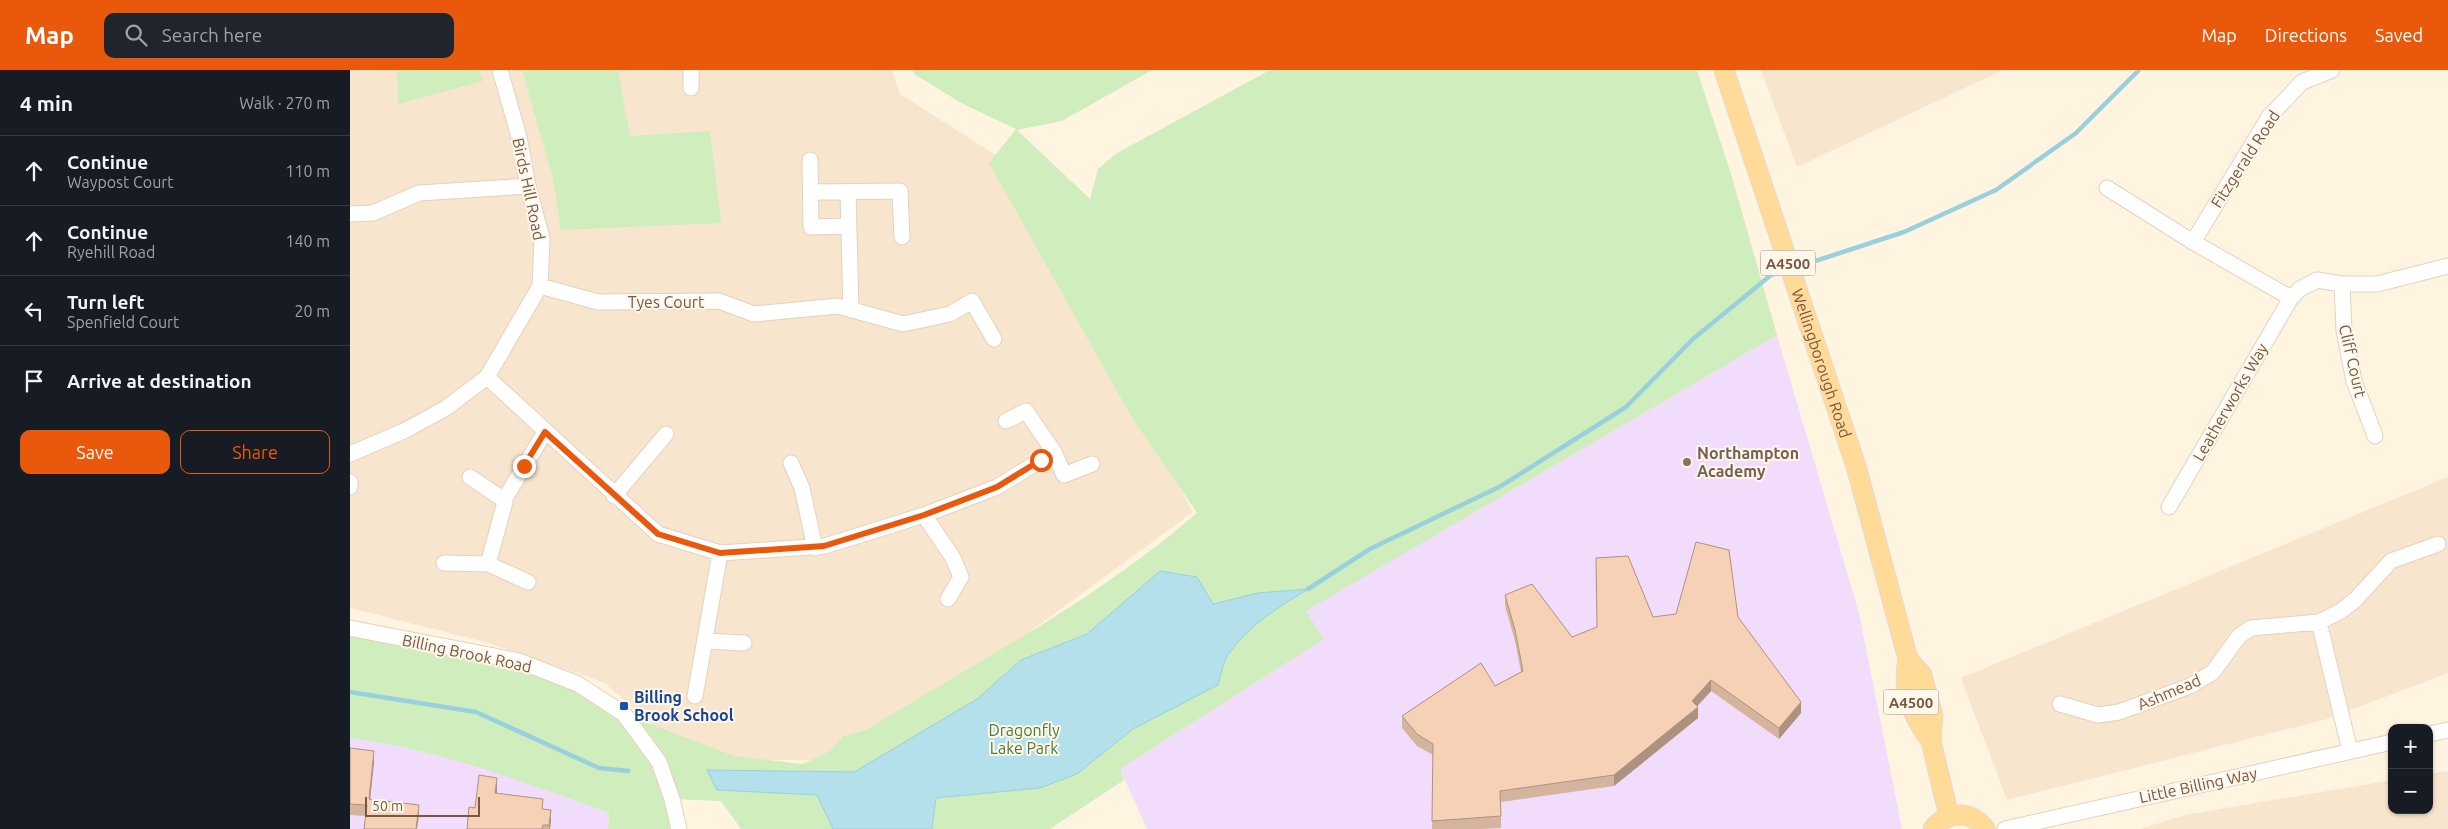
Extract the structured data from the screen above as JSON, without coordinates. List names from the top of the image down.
{
  "streets": {
    "main road": ["A4500", "Wellingborough Road"],
    "street": [
      "Fitzgerald Road",
      "Birds Hill Road",
      "Tyes Court",
      "Cliff Court",
      "Leatherworks Way",
      "Billing Brook Road",
      "Ashmead",
      "Little Billing Way"
    ]
  },
  "crossings": [
    ["Birds Hill Road", "Tyes Court"],
    ["Cliff Court", "Leatherworks Way"]
  ],
  "parks": ["Dragonfly Lake Park"],
  "places": {
    "other": ["Northampton Academy"],
    "transit": ["Billing Brook School"]
  },
  "scale_bar": "50 m",
  "page": {
    "header": "Map",
    "search": "Search here",
    "nav": ["Map", "Directions", "Saved"],
    "heading": ["4 min", "Walk · 270 m"],
    "list": [
      ["Continue", "Waypost Court", "110 m"],
      ["Continue", "Ryehill Road", "140 m"],
      ["Turn left", "Spenfield Court", "20 m"],
      "Arrive at destination"
    ],
    "buttons": ["Save", "Share"],
    "map_buttons": ["+", "−"],
    "scale": "50 m"
  }
}
